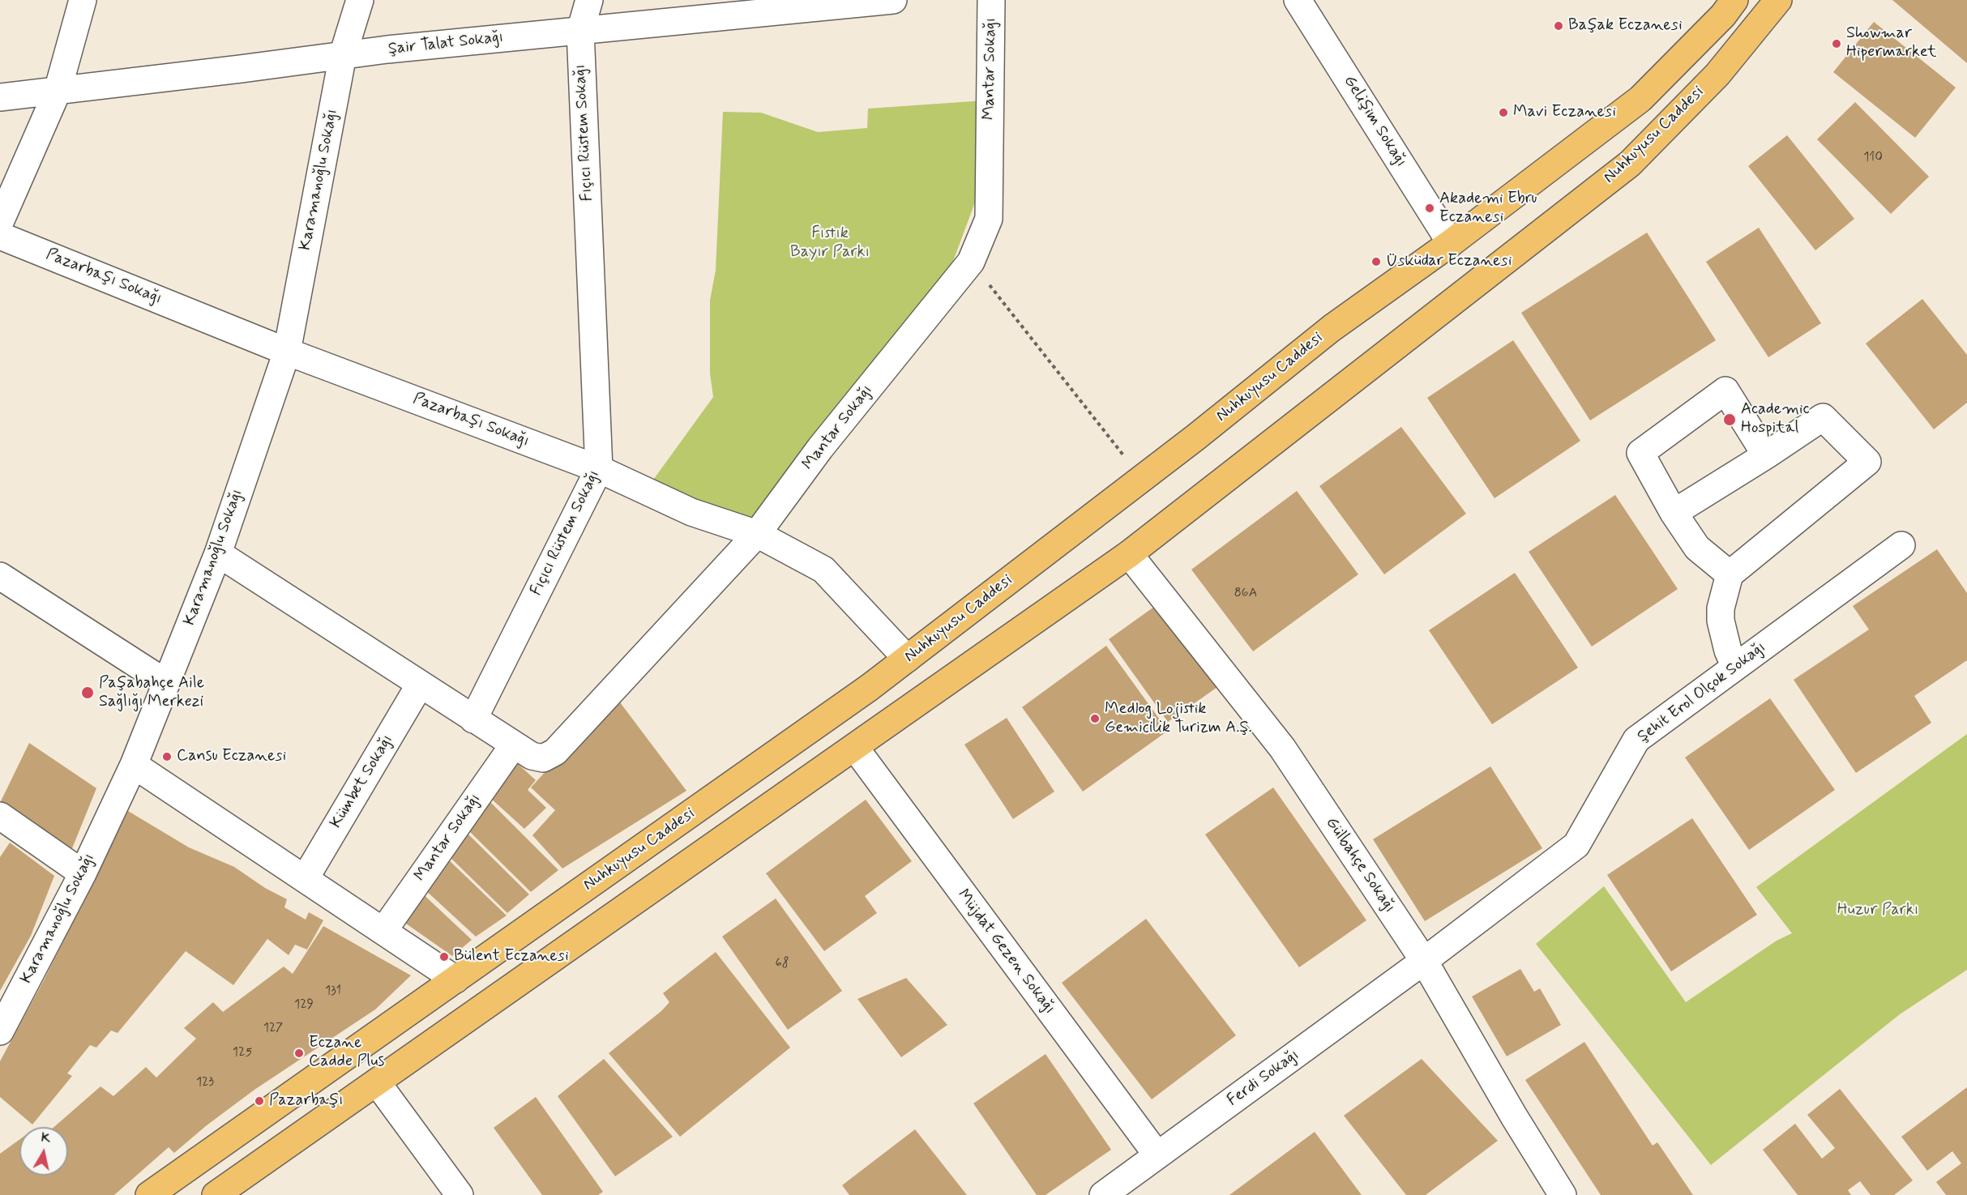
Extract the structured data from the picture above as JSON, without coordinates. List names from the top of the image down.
{
  "streets": {
    "main road": ["Nuhkuyusu Caddesi"],
    "street": [
      "Şair Talat Sokağı",
      "Mantar Sokağı",
      "Gelişim Sokağı",
      "Fıçıcı Rüstem Sokağı",
      "Karamanoğlu Sokağı",
      "Pazarbaşı Sokağı",
      "Şehit Erol Olçok Sokağı",
      "Kümbet Sokağı",
      "Gülbahçe Sokağı",
      "Müjdat Gezen Sokağı",
      "Ferdi Sokağı"
    ]
  },
  "crossings": [
    ["Şair Talat Sokağı", "Fıçıcı Rüstem Sokağı"],
    ["Şair Talat Sokağı", "Karamanoğlu Sokağı"],
    ["Mantar Sokağı", "Fıçıcı Rüstem Sokağı"],
    ["Mantar Sokağı", "Pazarbaşı Sokağı"],
    ["Gelişim Sokağı", "Nuhkuyusu Caddesi"],
    ["Fıçıcı Rüstem Sokağı", "Pazarbaşı Sokağı"],
    ["Nuhkuyusu Caddesi", "Pazarbaşı Sokağı"],
    ["Nuhkuyusu Caddesi", "Gülbahçe Sokağı"],
    ["Nuhkuyusu Caddesi", "Müjdat Gezen Sokağı"],
    ["Karamanoğlu Sokağı", "Pazarbaşı Sokağı"],
    ["Şehit Erol Olçok Sokağı", "Gülbahçe Sokağı"],
    ["Şehit Erol Olçok Sokağı", "Ferdi Sokağı"],
    ["Gülbahçe Sokağı", "Ferdi Sokağı"],
    ["Müjdat Gezen Sokağı", "Ferdi Sokağı"]
  ],
  "parks": ["Fıstık Bayır Parkı", "Huzur Parkı"],
  "places": [
    "Başak Eczanesi",
    "Showmar Hipermarket",
    "Mavi Eczanesi",
    "Akademi Ebru Eczanesi",
    "Üsküdar Eczanesi",
    "Academic Hospital",
    "Paşabahçe Aile Sağlığı Merkezi",
    "Medlog Lojistik Gemicilik Turizm A.Ş.",
    "Cansu Eczanesi",
    "Bülent Eczanesi",
    "Eczane Cadde Plus",
    "Pazarbaşı"
  ],
  "house_numbers": [
    "110",
    "86A",
    "68",
    "131",
    "129",
    "127",
    "125",
    "123"
  ],
  "north": "top"
}
